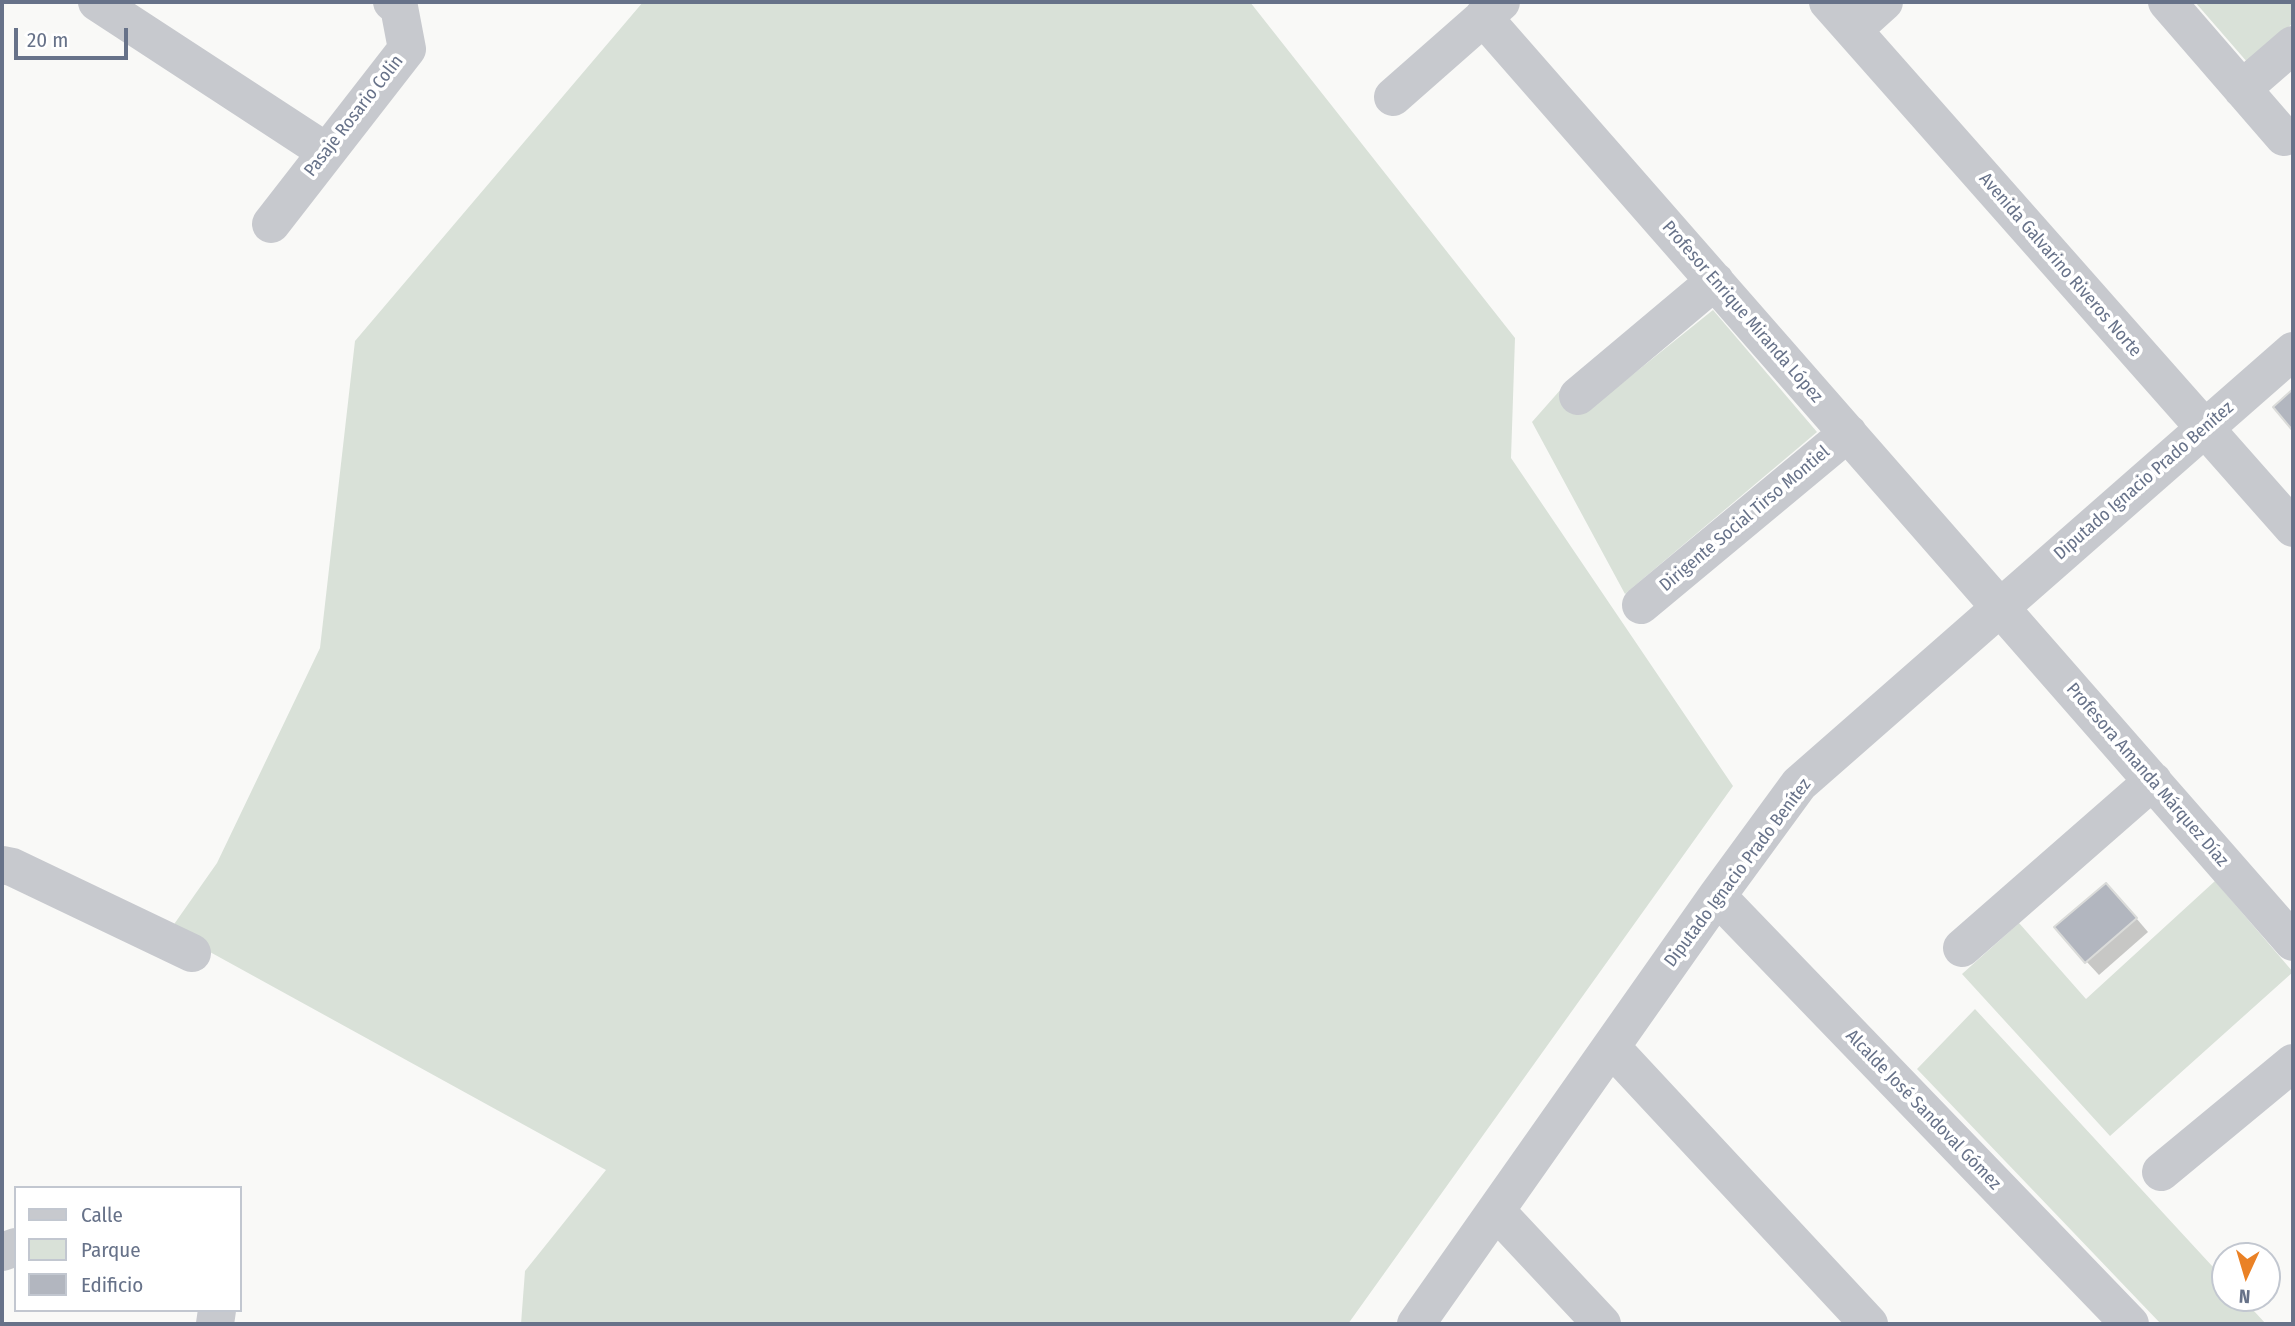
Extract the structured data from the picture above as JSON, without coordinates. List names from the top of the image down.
{
  "streets": {
    "street": [
      "Pasaje Rosario Colin",
      "Avenida Galvarino Riveros Norte",
      "Profesor Enrique Miranda López",
      "Diputado Ignacio Prado Benítez",
      "Dirigente Social Tirso Montiel",
      "Profesora Amanda Márquez Díaz",
      "Alcalde José Sandoval Gómez"
    ]
  },
  "crossings": [
    ["Avenida Galvarino Riveros Norte", "Diputado Ignacio Prado Benítez"],
    ["Profesor Enrique Miranda López", "Diputado Ignacio Prado Benítez"],
    ["Profesor Enrique Miranda López", "Dirigente Social Tirso Montiel"],
    ["Profesor Enrique Miranda López", "Profesora Amanda Márquez Díaz"],
    ["Diputado Ignacio Prado Benítez", "Profesora Amanda Márquez Díaz"],
    ["Diputado Ignacio Prado Benítez", "Alcalde José Sandoval Gómez"]
  ],
  "legend": ["Calle", "Parque", "Edificio"],
  "scale_bar": "20 m",
  "north": "bottom"
}
